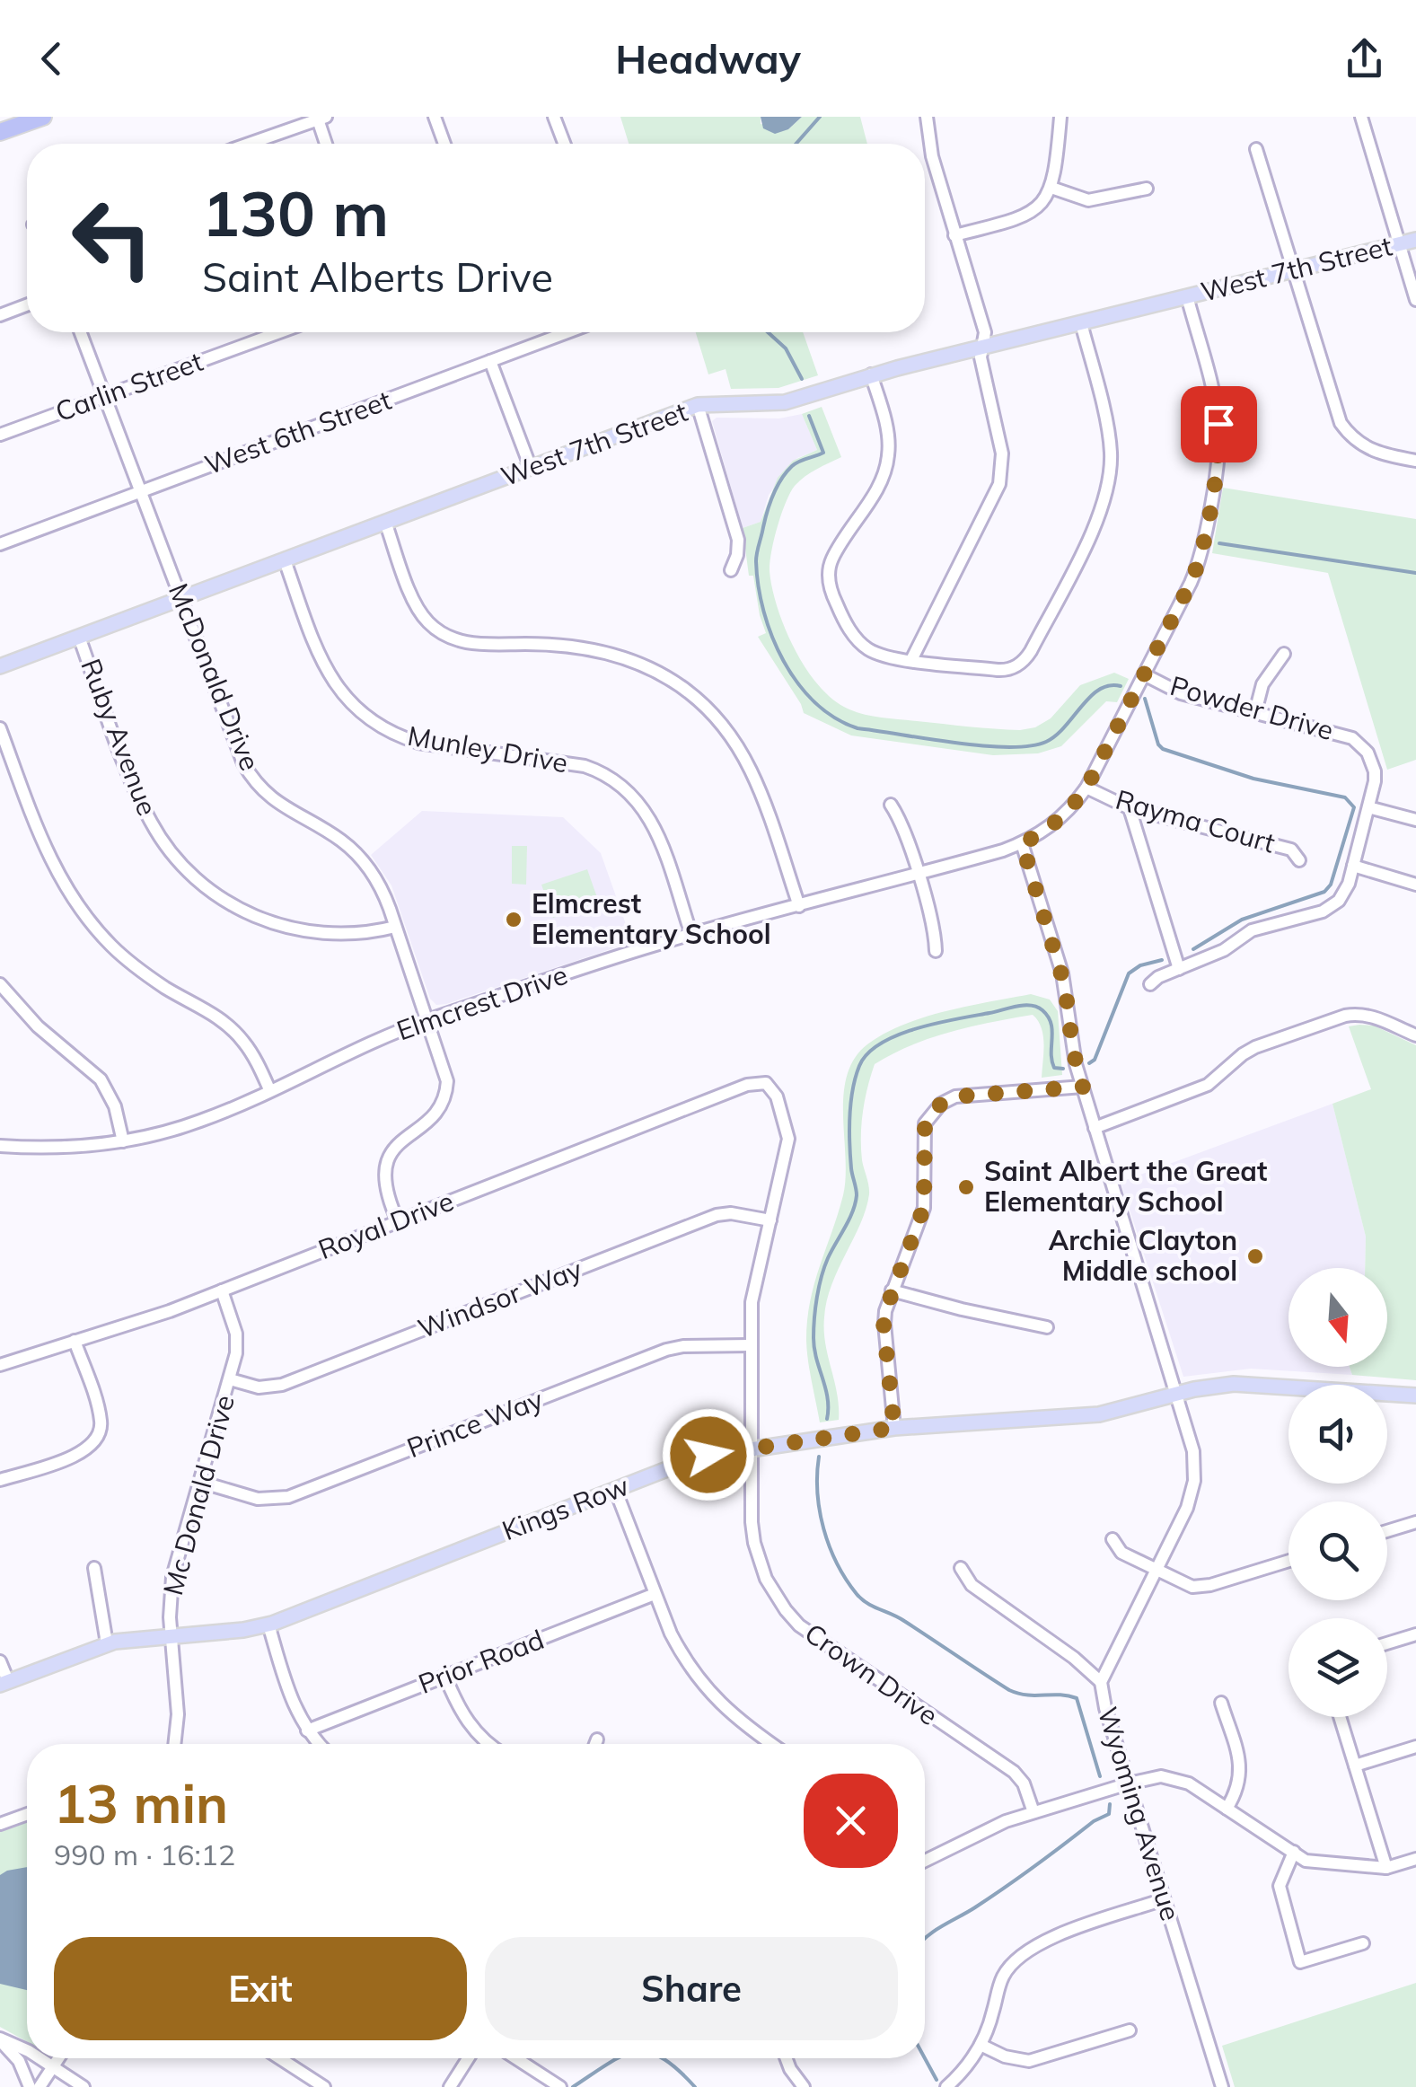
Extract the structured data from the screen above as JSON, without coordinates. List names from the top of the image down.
{
  "streets": {
    "main road": ["West 7th Street", "Kings Row"],
    "street": [
      "Carlin Street",
      "West 6th Street",
      "McDonald Drive",
      "Powder Drive",
      "Ruby Avenue",
      "Munley Drive",
      "Rayma Court",
      "Elmcrest Drive",
      "Royal Drive",
      "Windsor Way",
      "Prince Way",
      "Mc Donald Drive",
      "Prior Road",
      "Crown Drive",
      "Wyoming Avenue"
    ]
  },
  "crossings": [
    ["West 7th Street", "McDonald Drive"],
    ["West 7th Street", "Ruby Avenue"],
    ["West 7th Street", "Munley Drive"],
    ["Carlin Street", "McDonald Drive"],
    ["West 6th Street", "McDonald Drive"],
    ["McDonald Drive", "Ruby Avenue"],
    ["McDonald Drive", "Elmcrest Drive"],
    ["McDonald Drive", "Royal Drive"],
    ["Munley Drive", "Elmcrest Drive"],
    ["Elmcrest Drive", "Wyoming Avenue"],
    ["Royal Drive", "Mc Donald Drive"],
    ["Royal Drive", "Crown Drive"],
    ["Windsor Way", "Mc Donald Drive"],
    ["Windsor Way", "Crown Drive"],
    ["Prince Way", "Mc Donald Drive"],
    ["Prince Way", "Crown Drive"],
    ["Mc Donald Drive", "Kings Row"],
    ["Kings Row", "Crown Drive"],
    ["Kings Row", "Wyoming Avenue"]
  ],
  "places": ["Elmcrest Elementary School", "Saint Albert the Great Elementary School", "Archie Clayton Middle school"],
  "north": "bottom",
  "page": {
    "header": "Headway",
    "turn": ["130 m", "Saint Alberts Drive"],
    "heading": ["13 min", "990 m · 16:12"],
    "buttons": ["Exit", "Share"]
  }
}
